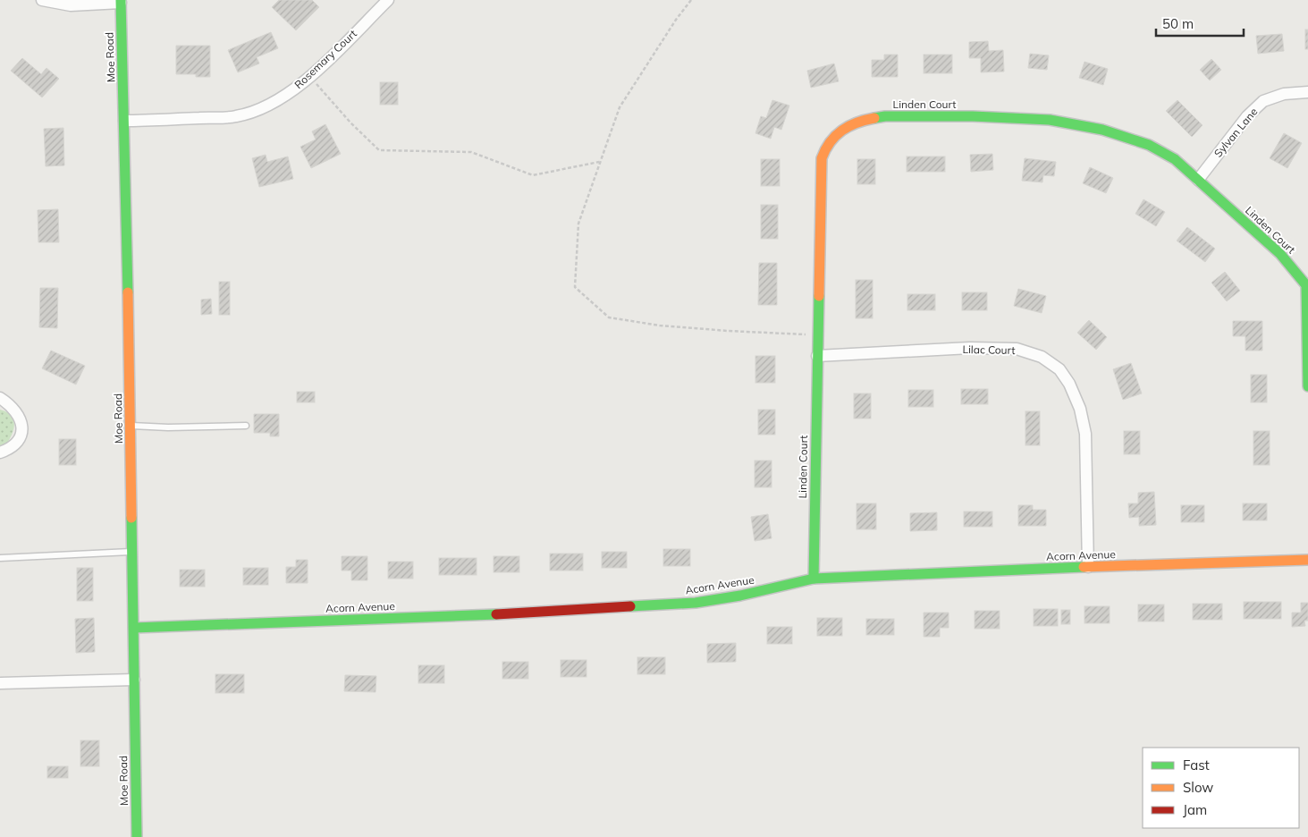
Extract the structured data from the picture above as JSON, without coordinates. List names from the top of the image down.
{
  "streets": {
    "street": [
      "Moe Road",
      "Rosemary Court",
      "Linden Court",
      "Sylvan Lane",
      "Lilac Court",
      "Acorn Avenue"
    ]
  },
  "crossings": [
    ["Moe Road", "Rosemary Court"],
    ["Moe Road", "Acorn Avenue"],
    ["Linden Court", "Sylvan Lane"],
    ["Linden Court", "Lilac Court"],
    ["Linden Court", "Acorn Avenue"],
    ["Lilac Court", "Acorn Avenue"]
  ],
  "legend": ["Fast", "Slow", "Jam"],
  "scale_bar": "50 m"
}
